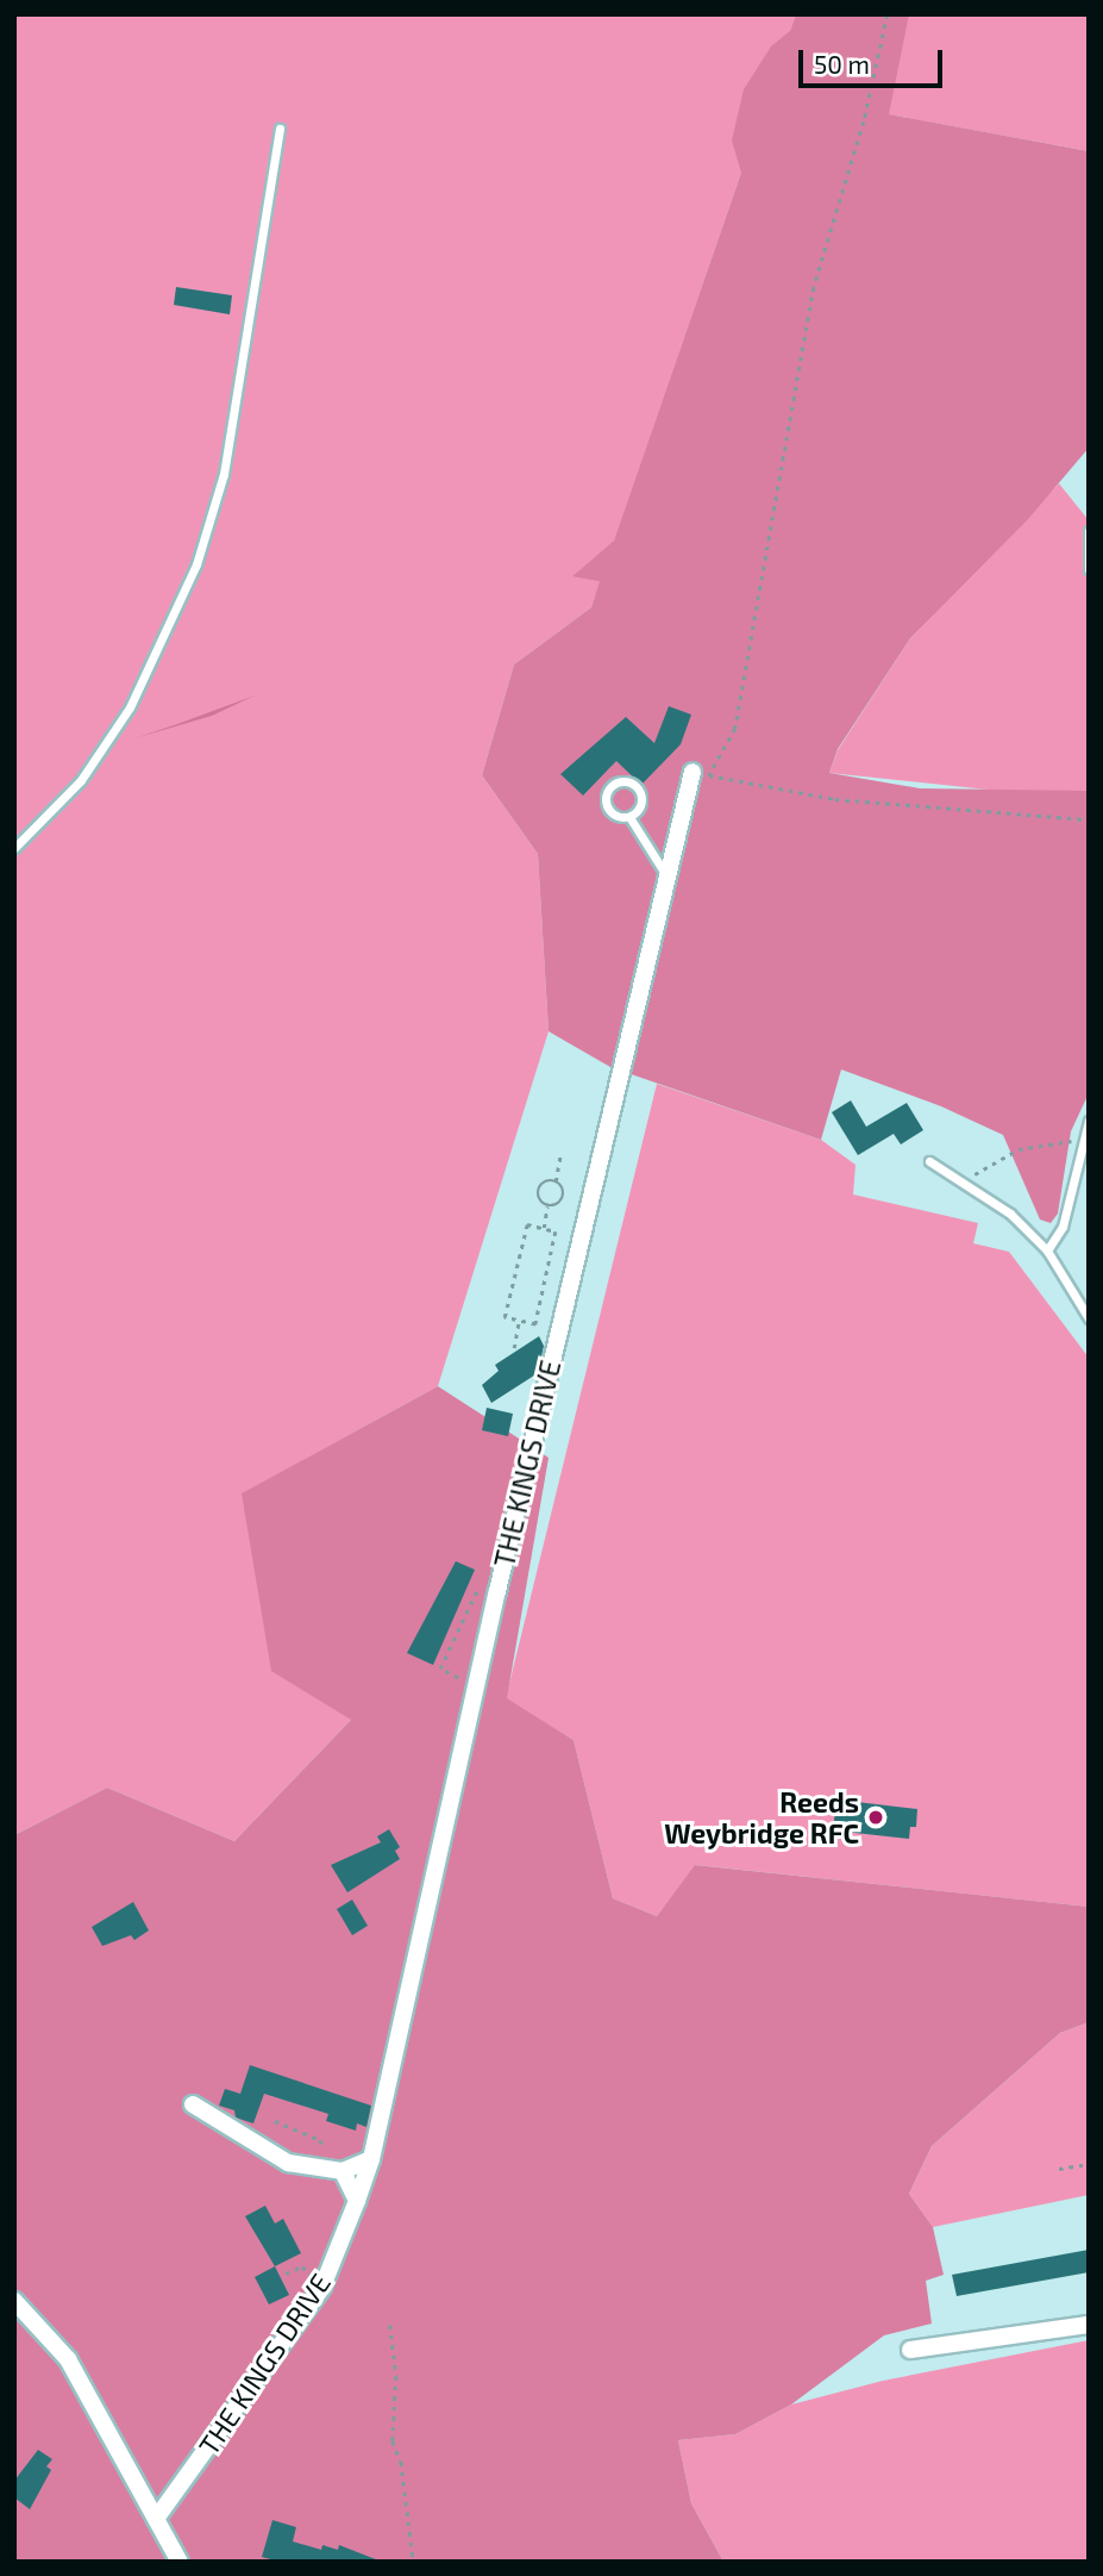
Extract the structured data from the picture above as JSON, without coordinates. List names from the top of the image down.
{
  "streets": {
    "street": ["THE KINGS DRIVE"]
  },
  "places": ["Reeds Weybridge RFC"],
  "scale_bar": "50 m"
}
